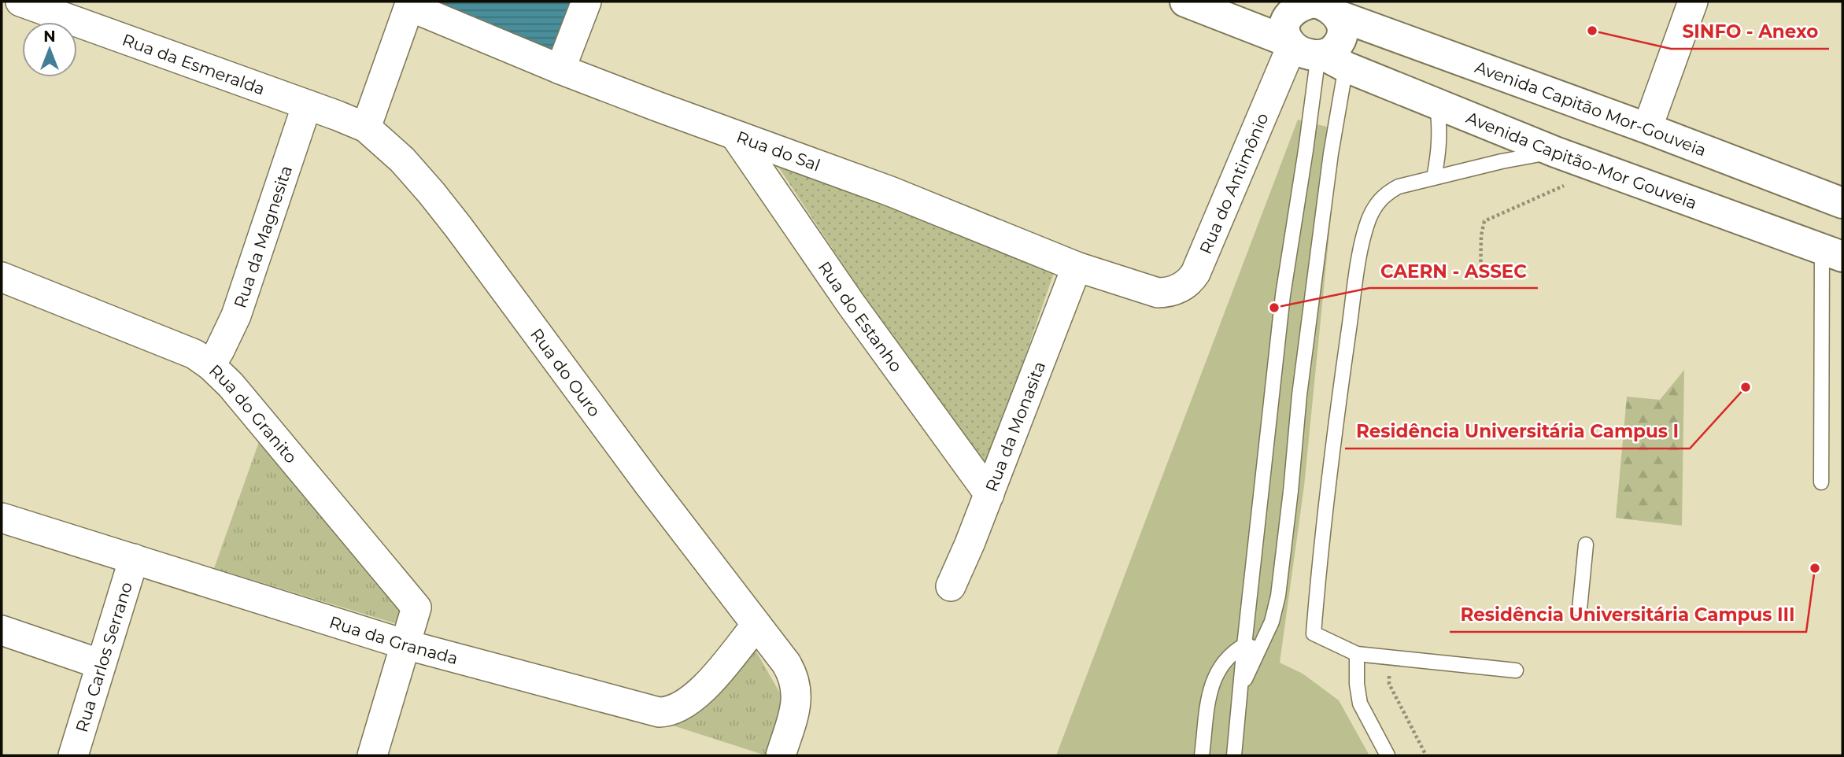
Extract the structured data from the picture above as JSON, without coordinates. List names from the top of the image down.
{
  "streets": {
    "main road": ["Avenida Capitão Mor-Gouveia", "Avenida Capitão-Mor Gouveia"],
    "street": [
      "Rua da Esmeralda",
      "Rua do Sal",
      "Rua do Antimônio",
      "Rua da Magnesita",
      "Rua do Estanho",
      "Rua do Ouro",
      "Rua do Granito",
      "Rua da Monasita",
      "Rua da Granada",
      "Rua Carlos Serrano"
    ]
  },
  "crossings": [
    ["Rua da Esmeralda", "Rua da Magnesita"],
    ["Rua da Esmeralda", "Rua do Ouro"],
    ["Avenida Capitão Mor-Gouveia", "Avenida Capitão-Mor Gouveia"],
    ["Avenida Capitão Mor-Gouveia", "Rua do Antimônio"],
    ["Rua do Sal", "Rua do Antimônio"],
    ["Rua do Sal", "Rua do Estanho"],
    ["Rua do Sal", "Rua da Monasita"],
    ["Avenida Capitão-Mor Gouveia", "Rua do Antimônio"],
    ["Rua da Magnesita", "Rua do Granito"],
    ["Rua do Estanho", "Rua da Monasita"],
    ["Rua do Ouro", "Rua da Granada"],
    ["Rua do Granito", "Rua da Granada"],
    ["Rua da Granada", "Rua Carlos Serrano"]
  ],
  "places": [
    "SINFO - Anexo",
    "CAERN - ASSEC",
    "Residência Universitária Campus I",
    "Residência Universitária Campus III"
  ],
  "north": "top"
}
